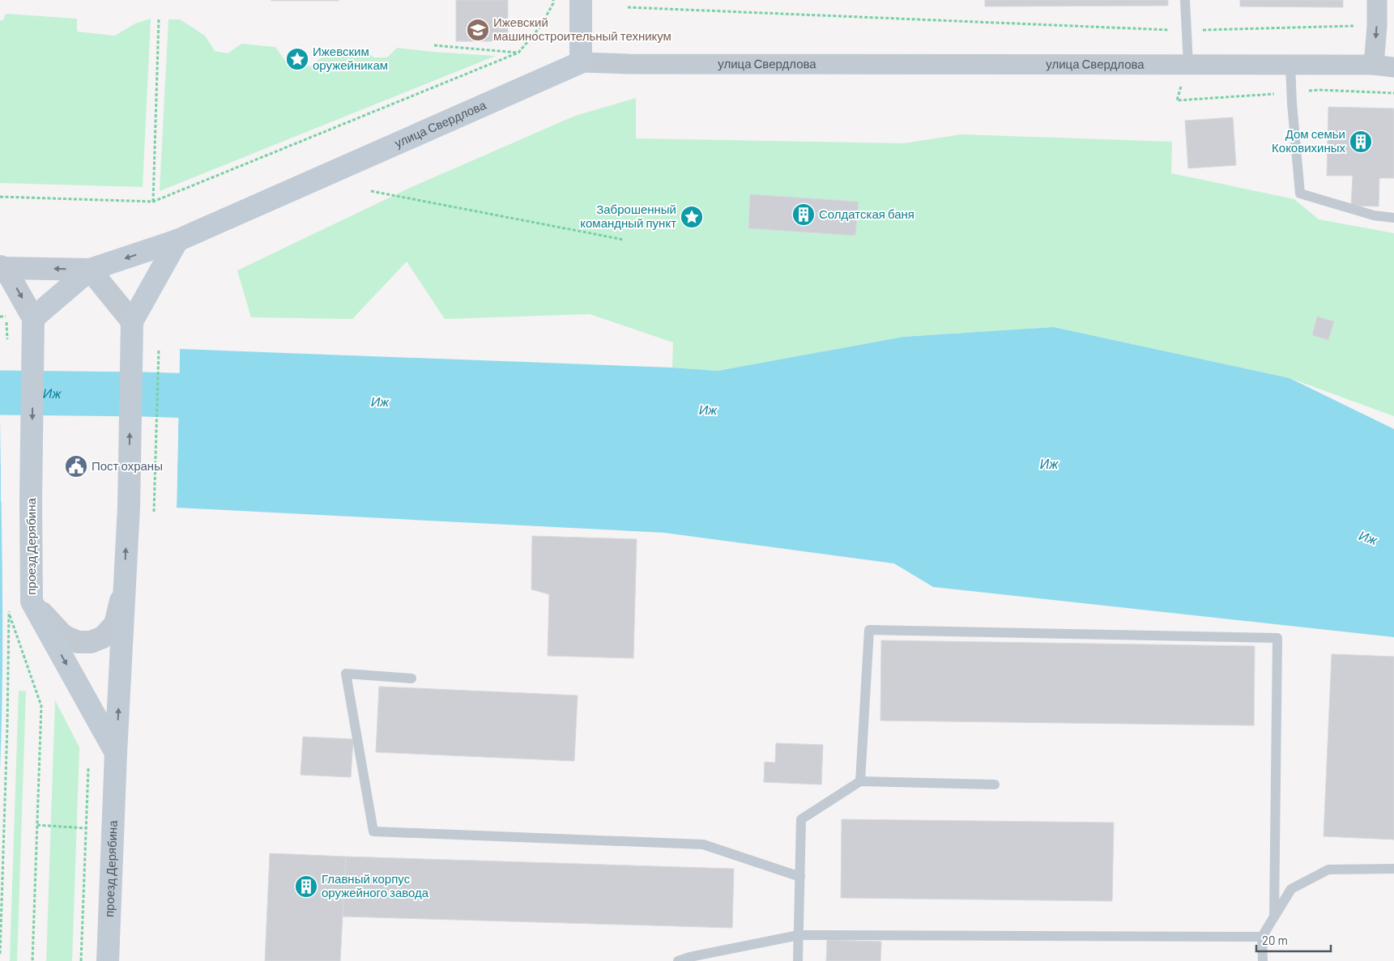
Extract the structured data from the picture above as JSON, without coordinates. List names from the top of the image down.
{
  "streets": {
    "main road": ["улица Свердлова", "проезд Дерябина"]
  },
  "water": ["Иж"],
  "places": {
    "school or university": ["Ижевский машиностроительный техникум"],
    "place": ["Ижевским оружейникам", "Заброшенный командный пункт"],
    "building": ["Дом семьи Коковихиных", "Солдатская баня", "Главный корпус оружейного завода"],
    "public building": ["Пост охраны"]
  },
  "scale_bar": "20 m"
}
